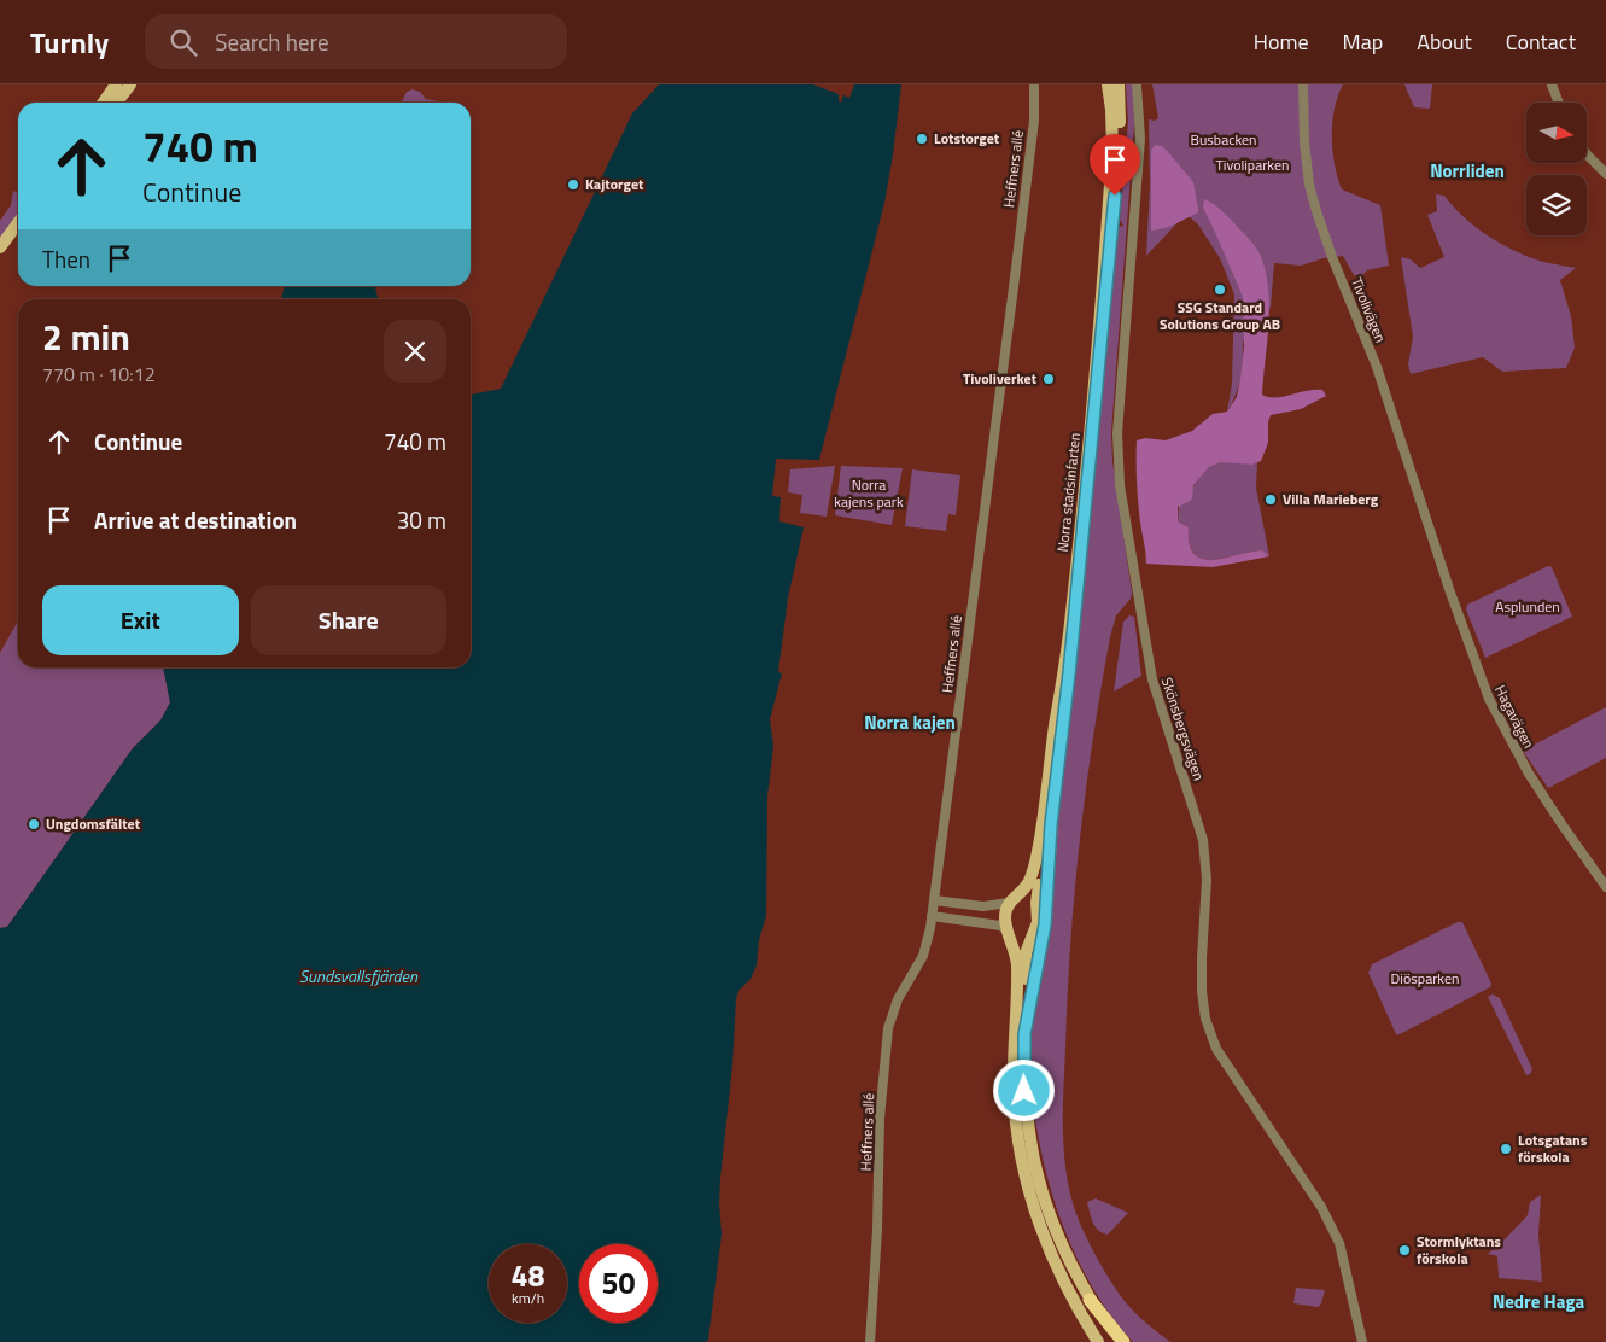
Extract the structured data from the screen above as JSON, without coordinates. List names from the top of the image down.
{
  "streets": {
    "main road": ["Norra stadsinfarten"],
    "street": [
      "Heffners allé",
      "Tivolivägen",
      "Hagavägen",
      "Skönsbergsvägen"
    ]
  },
  "crossings": [
    ["Tivolivägen", "Hagavägen"]
  ],
  "districts": ["Norrliden", "Norra kajen", "Nedre Haga"],
  "water": ["Sundsvallsfjärden"],
  "parks": [
    "Busbacken",
    "Tivoliparken",
    "Norra kajens park",
    "Asplunden",
    "Diösparken"
  ],
  "places": [
    "Lotstorget",
    "Kajtorget",
    "SSG Standard Solutions Group AB",
    "Tivoliverket",
    "Villa Marieberg",
    "Ungdomsfältet",
    "Lotsgatans förskola",
    "Stormlyktans förskola"
  ],
  "north": "right",
  "page": {
    "header": "Turnly",
    "search": "Search here",
    "nav": [
      "Home",
      "Map",
      "About",
      "Contact"
    ],
    "turn": ["740 m", "Continue"],
    "then": "Then",
    "heading": ["2 min", "770 m · 10:12"],
    "list": [
      {
        "name": "Continue",
        "value": "740 m"
      },
      {
        "name": "Arrive at destination",
        "value": "30 m"
      }
    ],
    "buttons": ["Exit", "Share"],
    "speed": "48 km/h",
    "limit": "50"
  }
}
